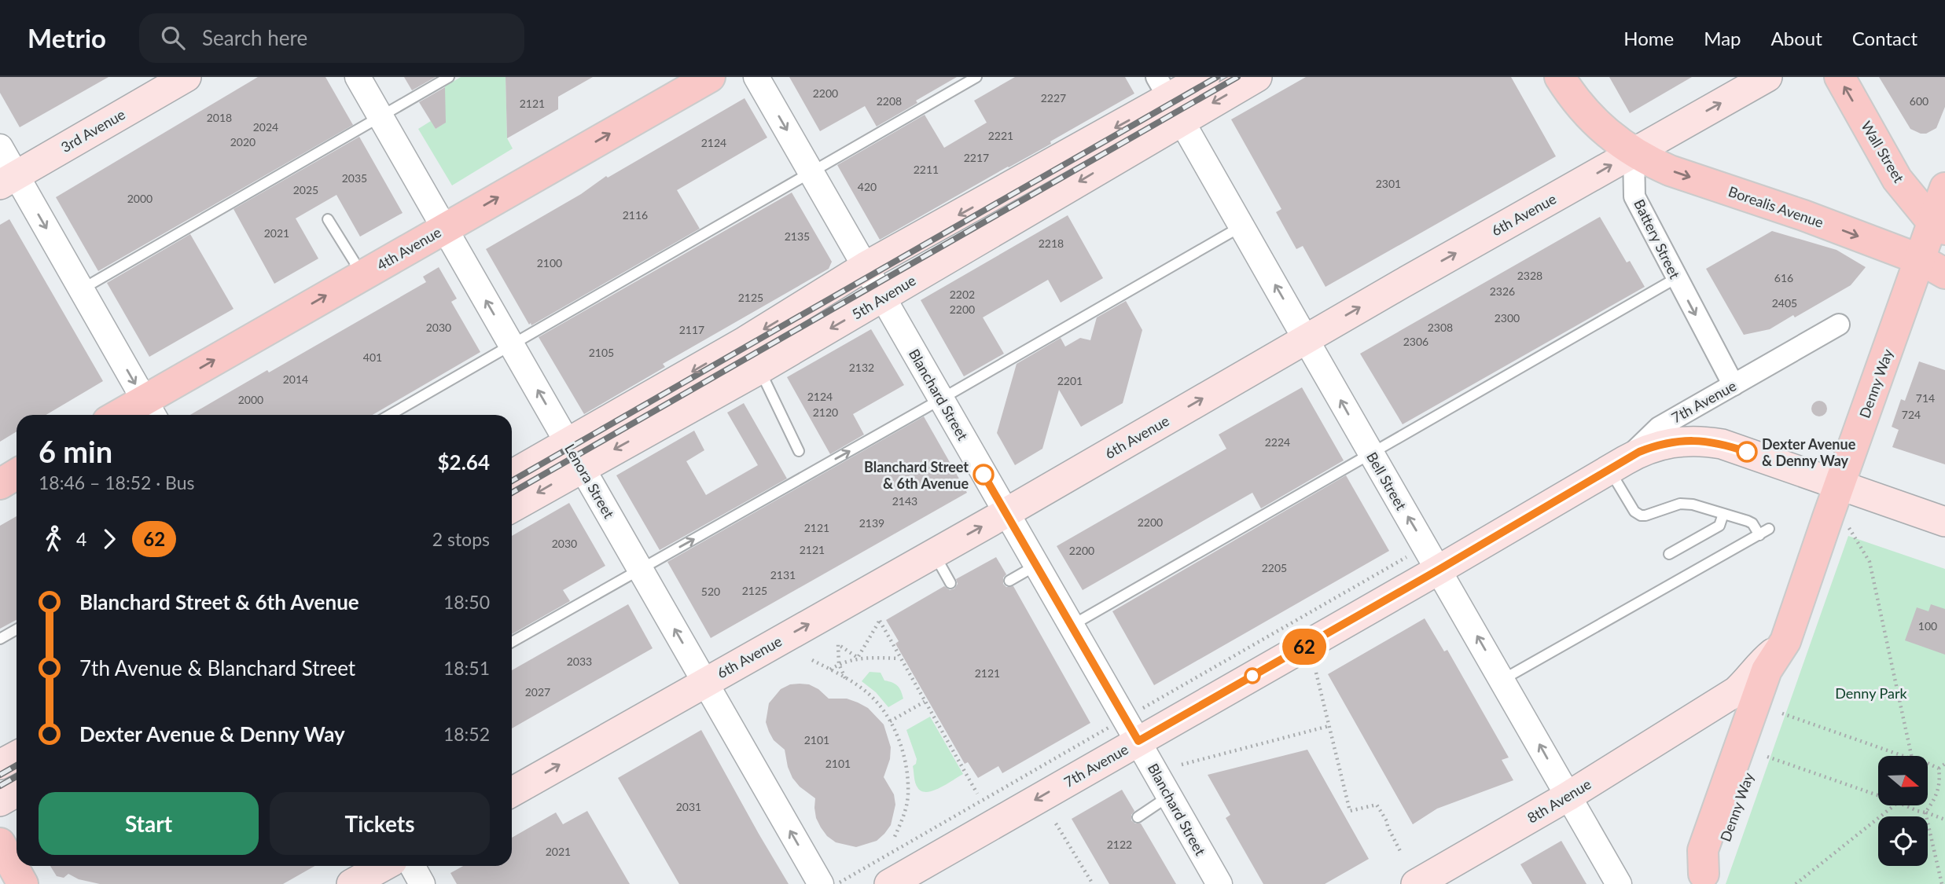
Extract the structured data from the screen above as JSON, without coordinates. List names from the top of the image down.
{
  "streets": {
    "main road": [
      "3rd Avenue",
      "Wall Street",
      "Borealis Avenue",
      "6th Avenue",
      "4th Avenue",
      "5th Avenue",
      "Denny Way",
      "7th Avenue",
      "8th Avenue"
    ],
    "street": [
      "Battery Street",
      "Blanchard Street",
      "Lenora Street",
      "Bell Street"
    ]
  },
  "crossings": [
    ["Wall Street", "Denny Way"],
    ["Borealis Avenue", "6th Avenue"],
    ["Borealis Avenue", "Battery Street"],
    ["Borealis Avenue", "Denny Way"],
    ["6th Avenue", "Battery Street"],
    ["6th Avenue", "Blanchard Street"],
    ["6th Avenue", "Lenora Street"],
    ["6th Avenue", "Bell Street"],
    ["Battery Street", "7th Avenue"],
    ["4th Avenue", "Lenora Street"],
    ["5th Avenue", "Blanchard Street"],
    ["5th Avenue", "Lenora Street"],
    ["5th Avenue", "Bell Street"],
    ["Denny Way", "8th Avenue"],
    ["Blanchard Street", "7th Avenue"],
    ["7th Avenue", "Bell Street"],
    ["Bell Street", "8th Avenue"]
  ],
  "one_way": [
    "Wall Street",
    "6th Avenue",
    "Battery Street",
    "4th Avenue",
    "5th Avenue",
    "Lenora Street",
    "Bell Street"
  ],
  "parks": ["Denny Park"],
  "places": ["Dexter Avenue & Denny Way", "Blanchard Street & 6th Avenue"],
  "lines": ["bus line 62"],
  "house_numbers": [
    "2200",
    "2227",
    "2208",
    "600",
    "2121",
    "2018",
    "2024",
    "2221",
    "2020",
    "2124",
    "2217",
    "2211",
    "2035",
    "2301",
    "420",
    "2025",
    "2000",
    "2116",
    "2021",
    "2135",
    "2218",
    "2100",
    "2328",
    "616",
    "2326",
    "2202",
    "2125",
    "2405",
    "2200",
    "2300",
    "2030",
    "2308",
    "2117",
    "2306",
    "2105",
    "401",
    "2132",
    "2014",
    "2201",
    "2124",
    "714",
    "2000",
    "2120",
    "724",
    "2224",
    "2143",
    "2200",
    "2139",
    "2121",
    "2030",
    "2121",
    "2200",
    "2205",
    "2131",
    "2125",
    "520",
    "100",
    "2033",
    "2121",
    "2027",
    "2101",
    "2101",
    "2031",
    "2122",
    "2021"
  ],
  "north": "right",
  "page": {
    "header": "Metrio",
    "search": "Search here",
    "nav": [
      "Home",
      "Map",
      "About",
      "Contact"
    ],
    "on_map": "62",
    "heading": ["6 min", "18:46 – 18:52 · Bus", "$2.64"],
    "legs": ["4", "62", "2 stops"],
    "list": [
      {
        "name": "Blanchard Street & 6th Avenue",
        "value": "18:50"
      },
      {
        "name": "7th Avenue & Blanchard Street",
        "value": "18:51"
      },
      {
        "name": "Dexter Avenue & Denny Way",
        "value": "18:52"
      }
    ],
    "buttons": ["Start", "Tickets"]
  }
}
